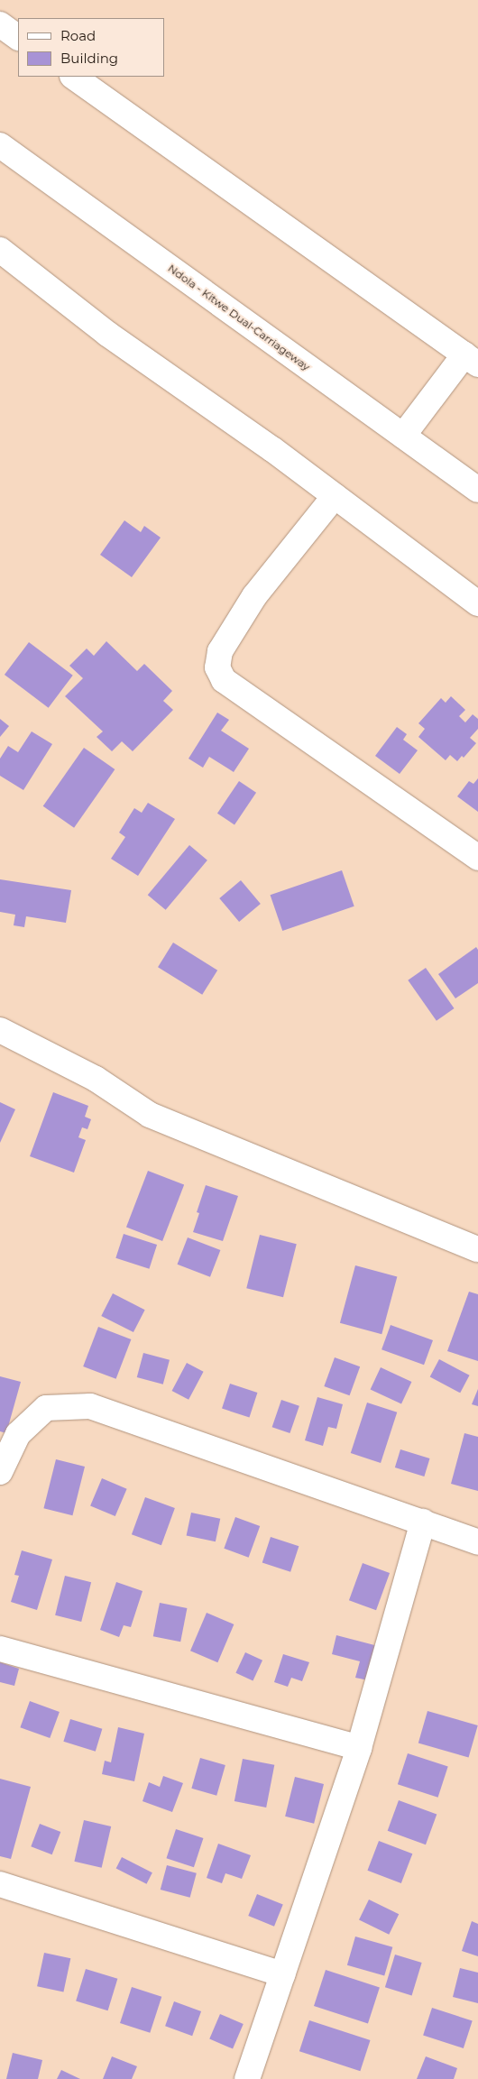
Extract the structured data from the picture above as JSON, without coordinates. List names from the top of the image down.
{
  "streets": {
    "main road": ["Ndola - Kitwe Dual-Carriageway"]
  },
  "legend": ["Road", "Building"]
}
